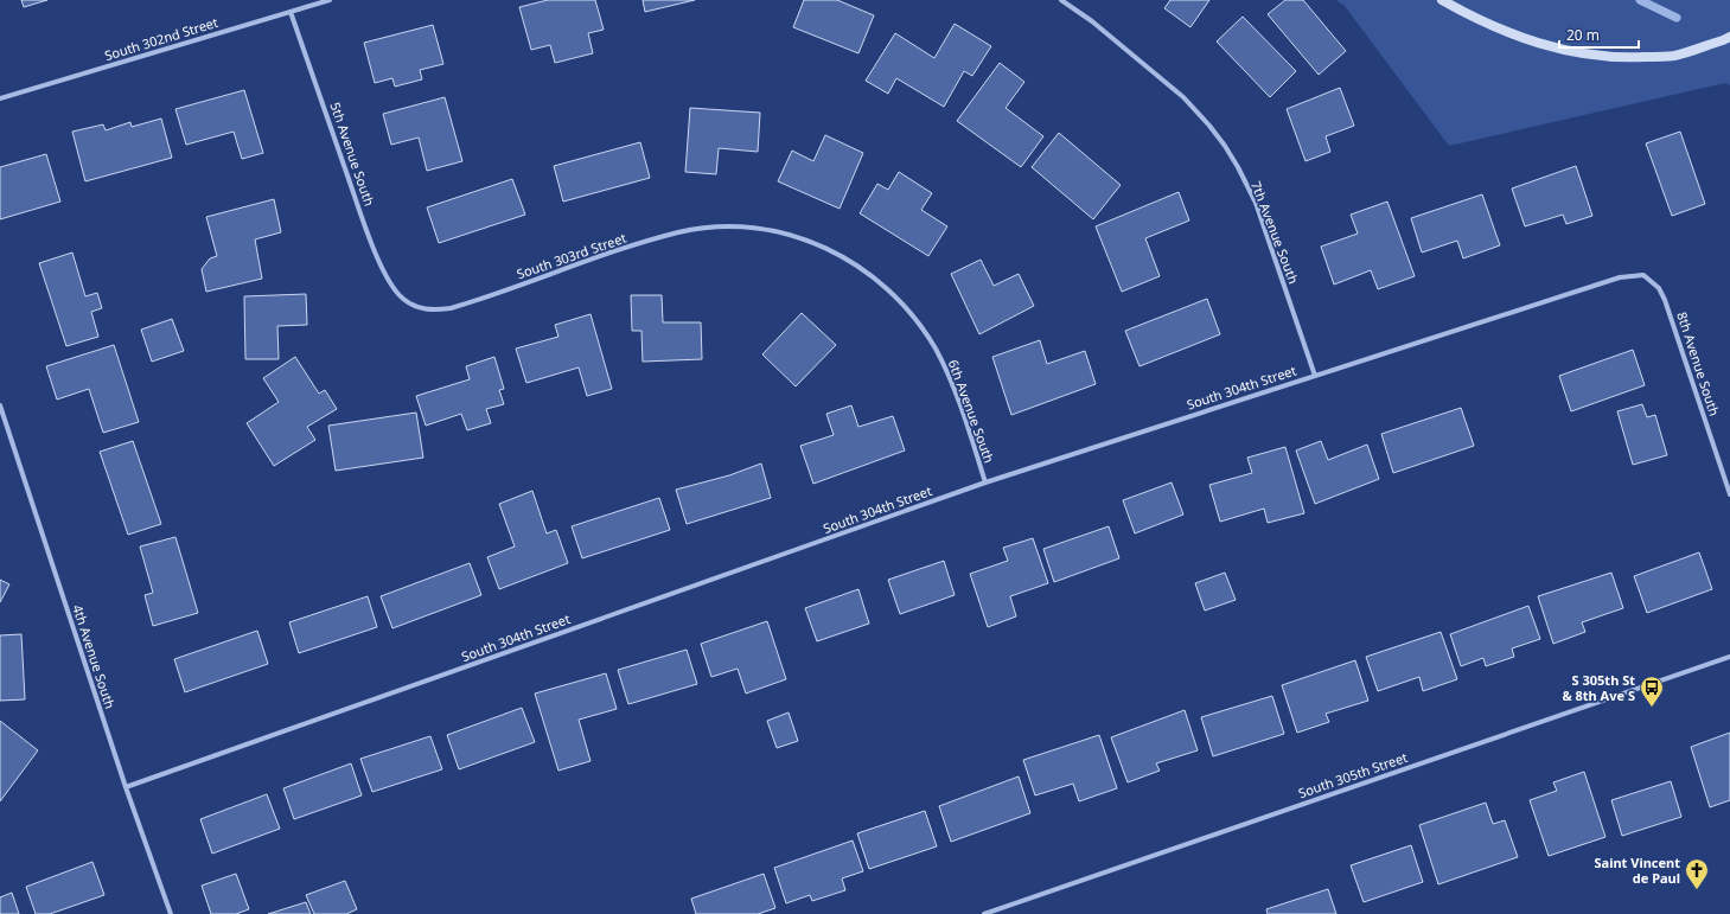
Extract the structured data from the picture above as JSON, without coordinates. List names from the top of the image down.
{
  "streets": {
    "street": [
      "South 302nd Street",
      "5th Avenue South",
      "7th Avenue South",
      "South 303rd Street",
      "8th Avenue South",
      "South 304th Street",
      "6th Avenue South",
      "4th Avenue South",
      "South 305th Street"
    ]
  },
  "crossings": [
    ["South 302nd Street", "5th Avenue South"],
    ["5th Avenue South", "South 303rd Street"],
    ["7th Avenue South", "South 304th Street"],
    ["South 303rd Street", "6th Avenue South"],
    ["8th Avenue South", "South 304th Street"],
    ["South 304th Street", "6th Avenue South"],
    ["South 304th Street", "4th Avenue South"]
  ],
  "places": {
    "bus stop": ["S 305th St & 8th Ave S"],
    "church": ["Saint Vincent de Paul"]
  },
  "scale_bar": "20 m"
}
